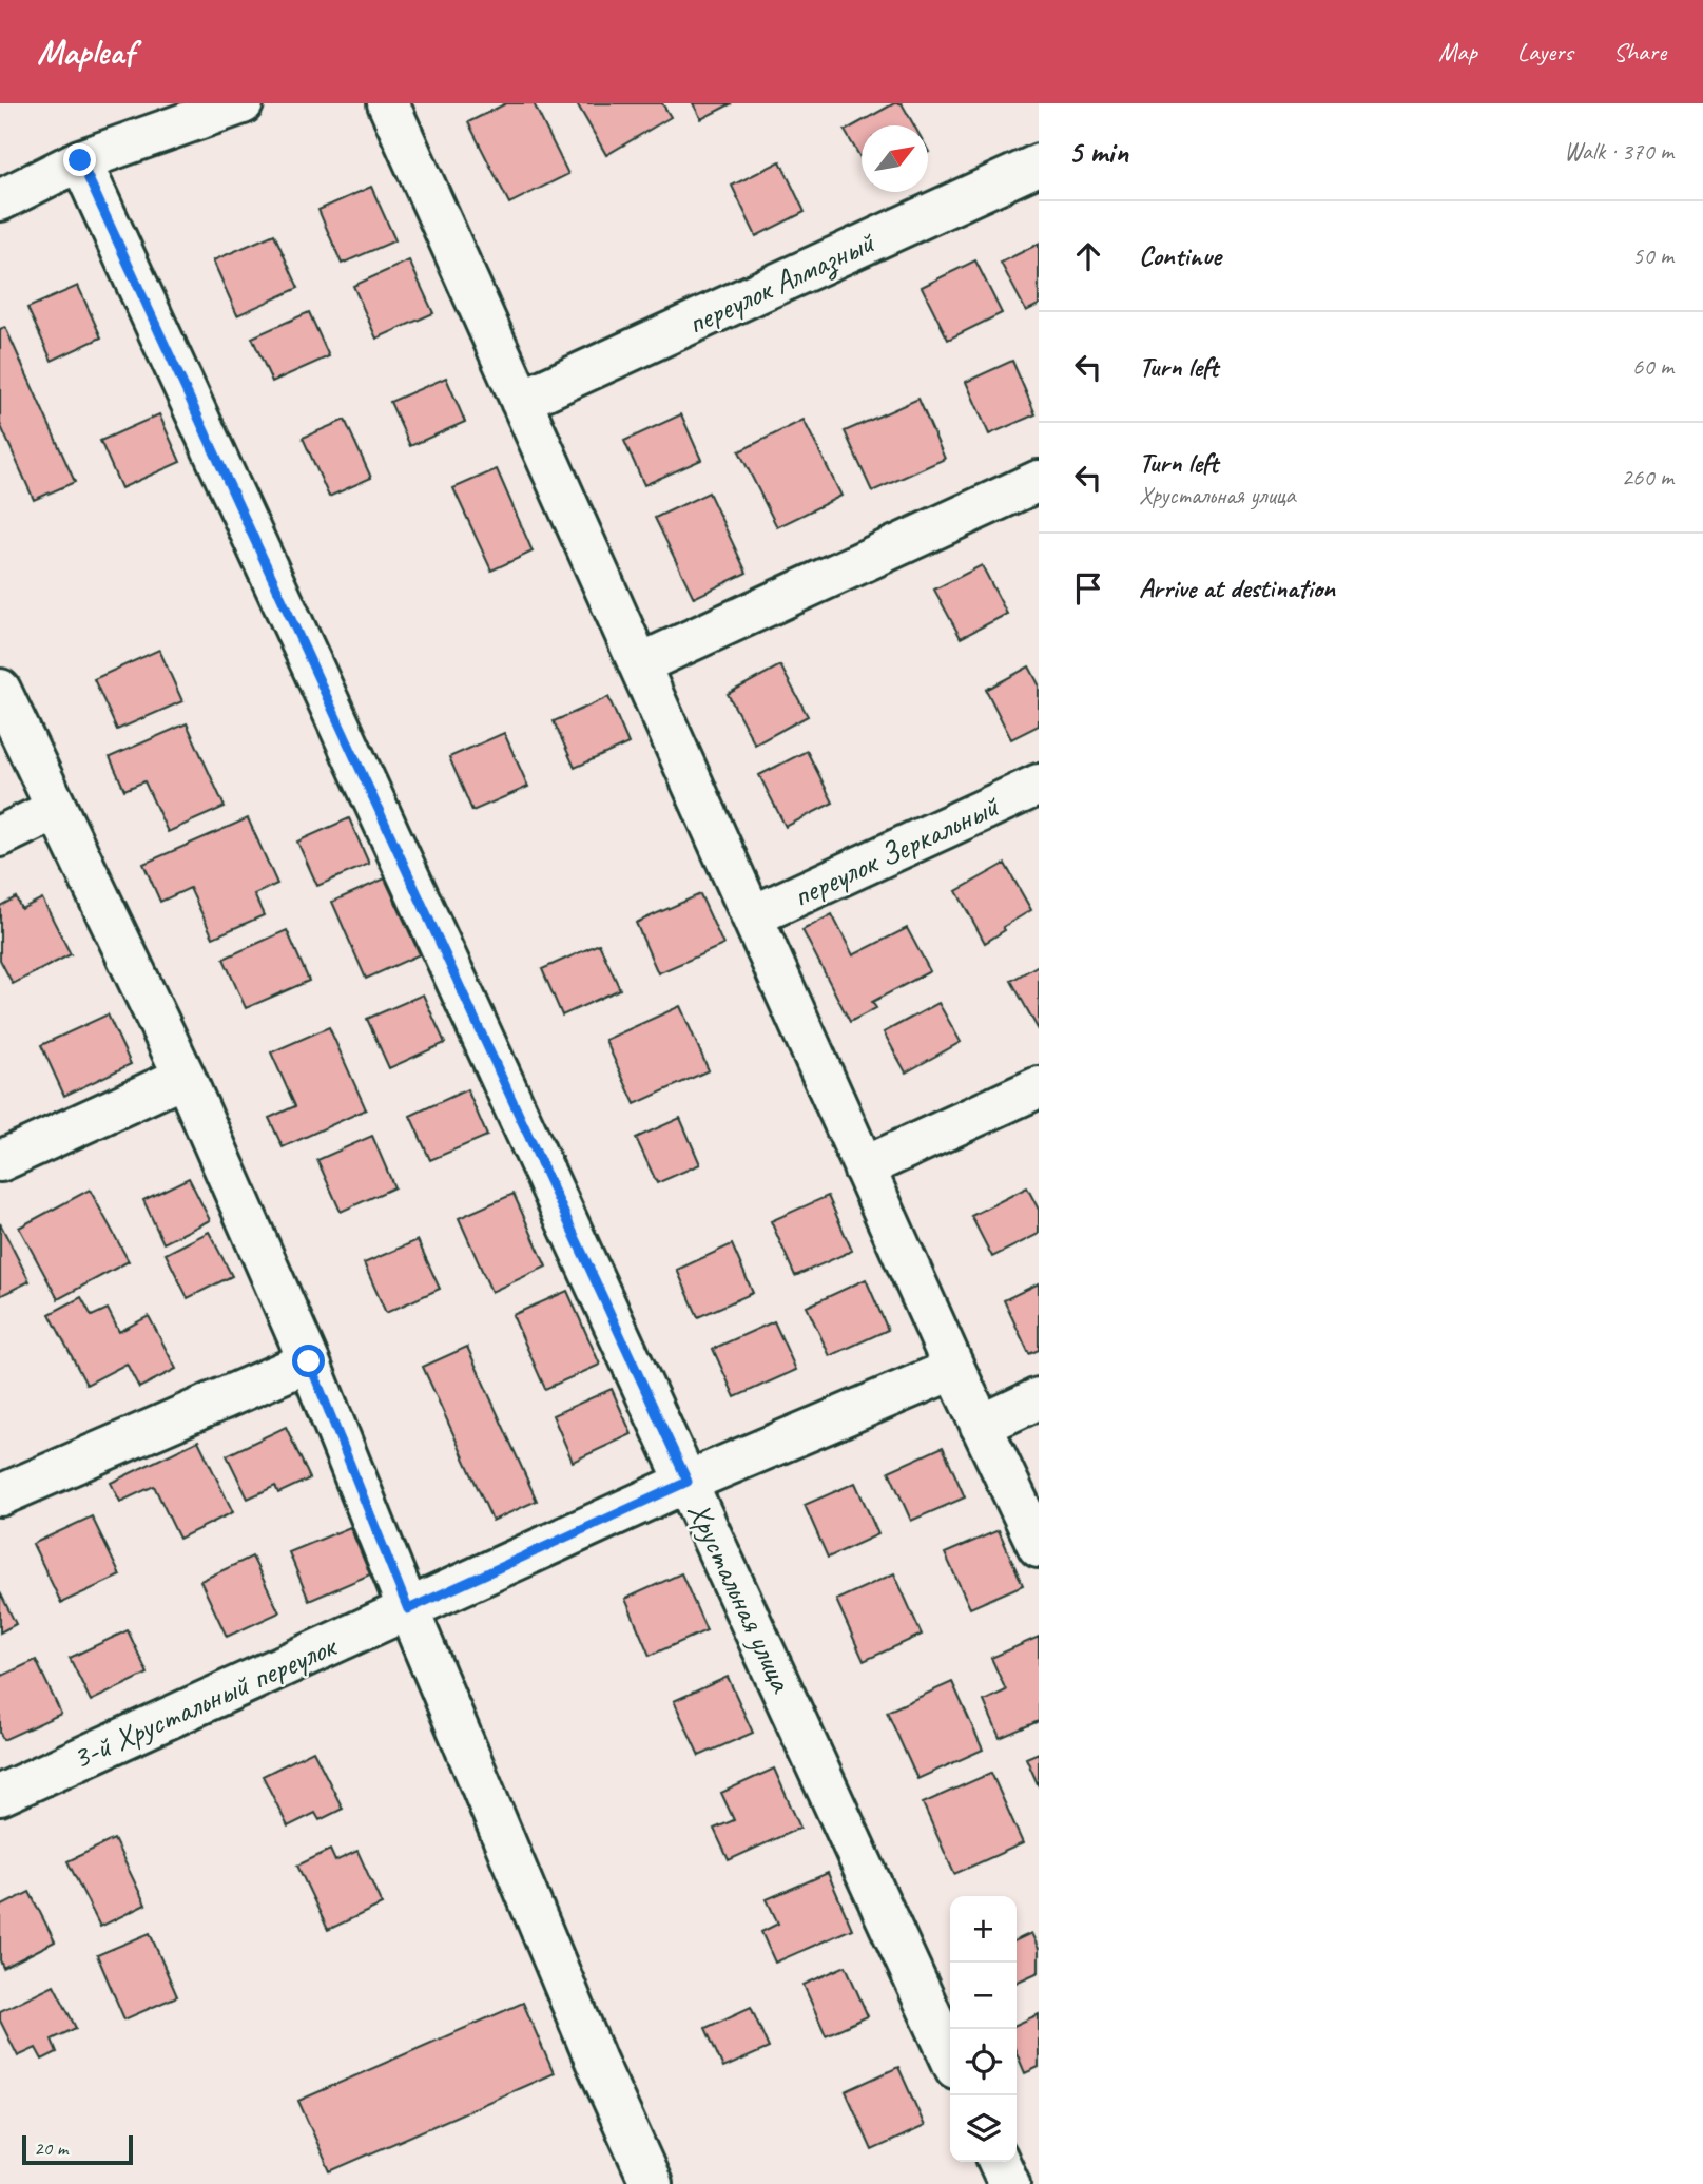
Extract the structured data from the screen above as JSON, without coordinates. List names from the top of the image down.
{
  "streets": {
    "street": [
      "переулок Алмазный",
      "переулок Зеркальный",
      "Хрустальная улица",
      "3-й Хрустальный переулок"
    ]
  },
  "crossings": [
    ["Хрустальная улица", "3-й Хрустальный переулок"]
  ],
  "scale_bar": "20 m",
  "north": "top right",
  "page": {
    "header": "Mapleaf",
    "nav": ["Map", "Layers", "Share"],
    "heading": ["5 min", "Walk · 370 m"],
    "list": [
      ["Continue", "50 m"],
      ["Turn left", "60 m"],
      ["Turn left", "Хрустальная улица", "260 m"],
      "Arrive at destination"
    ],
    "map_buttons": ["+", "−"],
    "scale": "20 m"
  }
}
